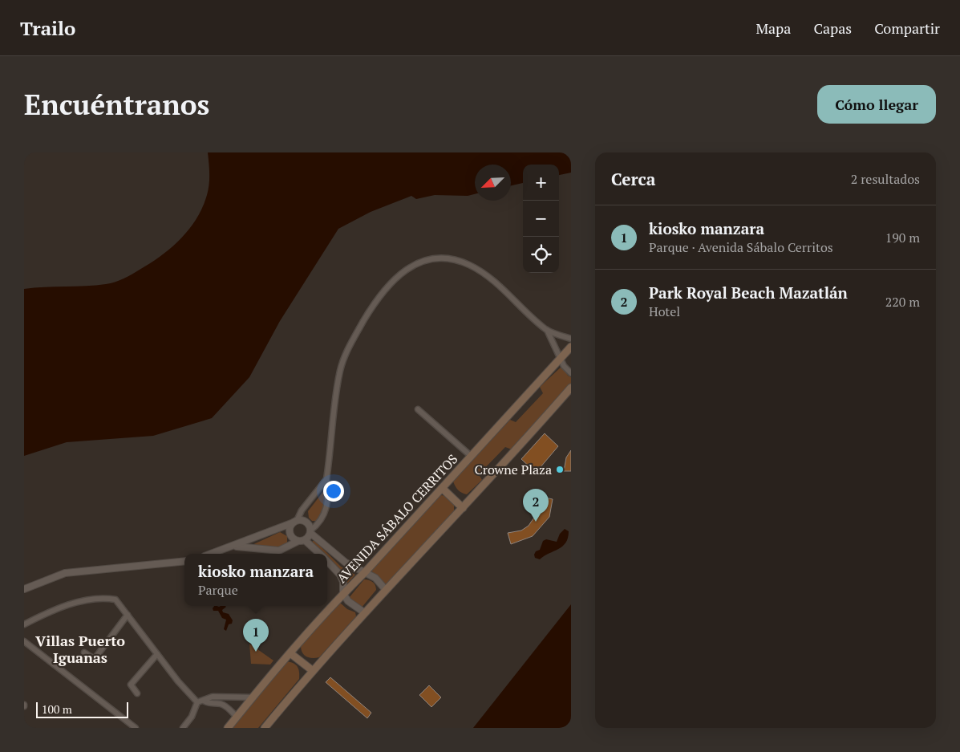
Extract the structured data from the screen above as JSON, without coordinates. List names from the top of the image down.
{
  "streets": {
    "main road": ["AVENIDA SÁBALO CERRITOS"]
  },
  "districts": ["Villas Puerto Iguanas"],
  "places": ["Crowne Plaza"],
  "scale_bar": "100 m",
  "north": "bottom left",
  "page": {
    "header": "Trailo",
    "nav": ["Mapa", "Capas", "Compartir"],
    "buttons": "Cómo llegar",
    "title": "Encuéntranos",
    "heading": ["Cerca", "2 resultados"],
    "map_buttons": ["+", "−"],
    "list": [
      {
        "mark": "1",
        "name": "kiosko manzara",
        "note": "Parque · Avenida Sábalo Cerritos",
        "value": "190 m"
      },
      {
        "mark": "2",
        "name": "Park Royal Beach Mazatlán",
        "note": "Hotel",
        "value": "220 m"
      }
    ],
    "pins": ["2", "1"],
    "popup": ["kiosko manzara", "Parque"],
    "scale": "100 m"
  }
}
